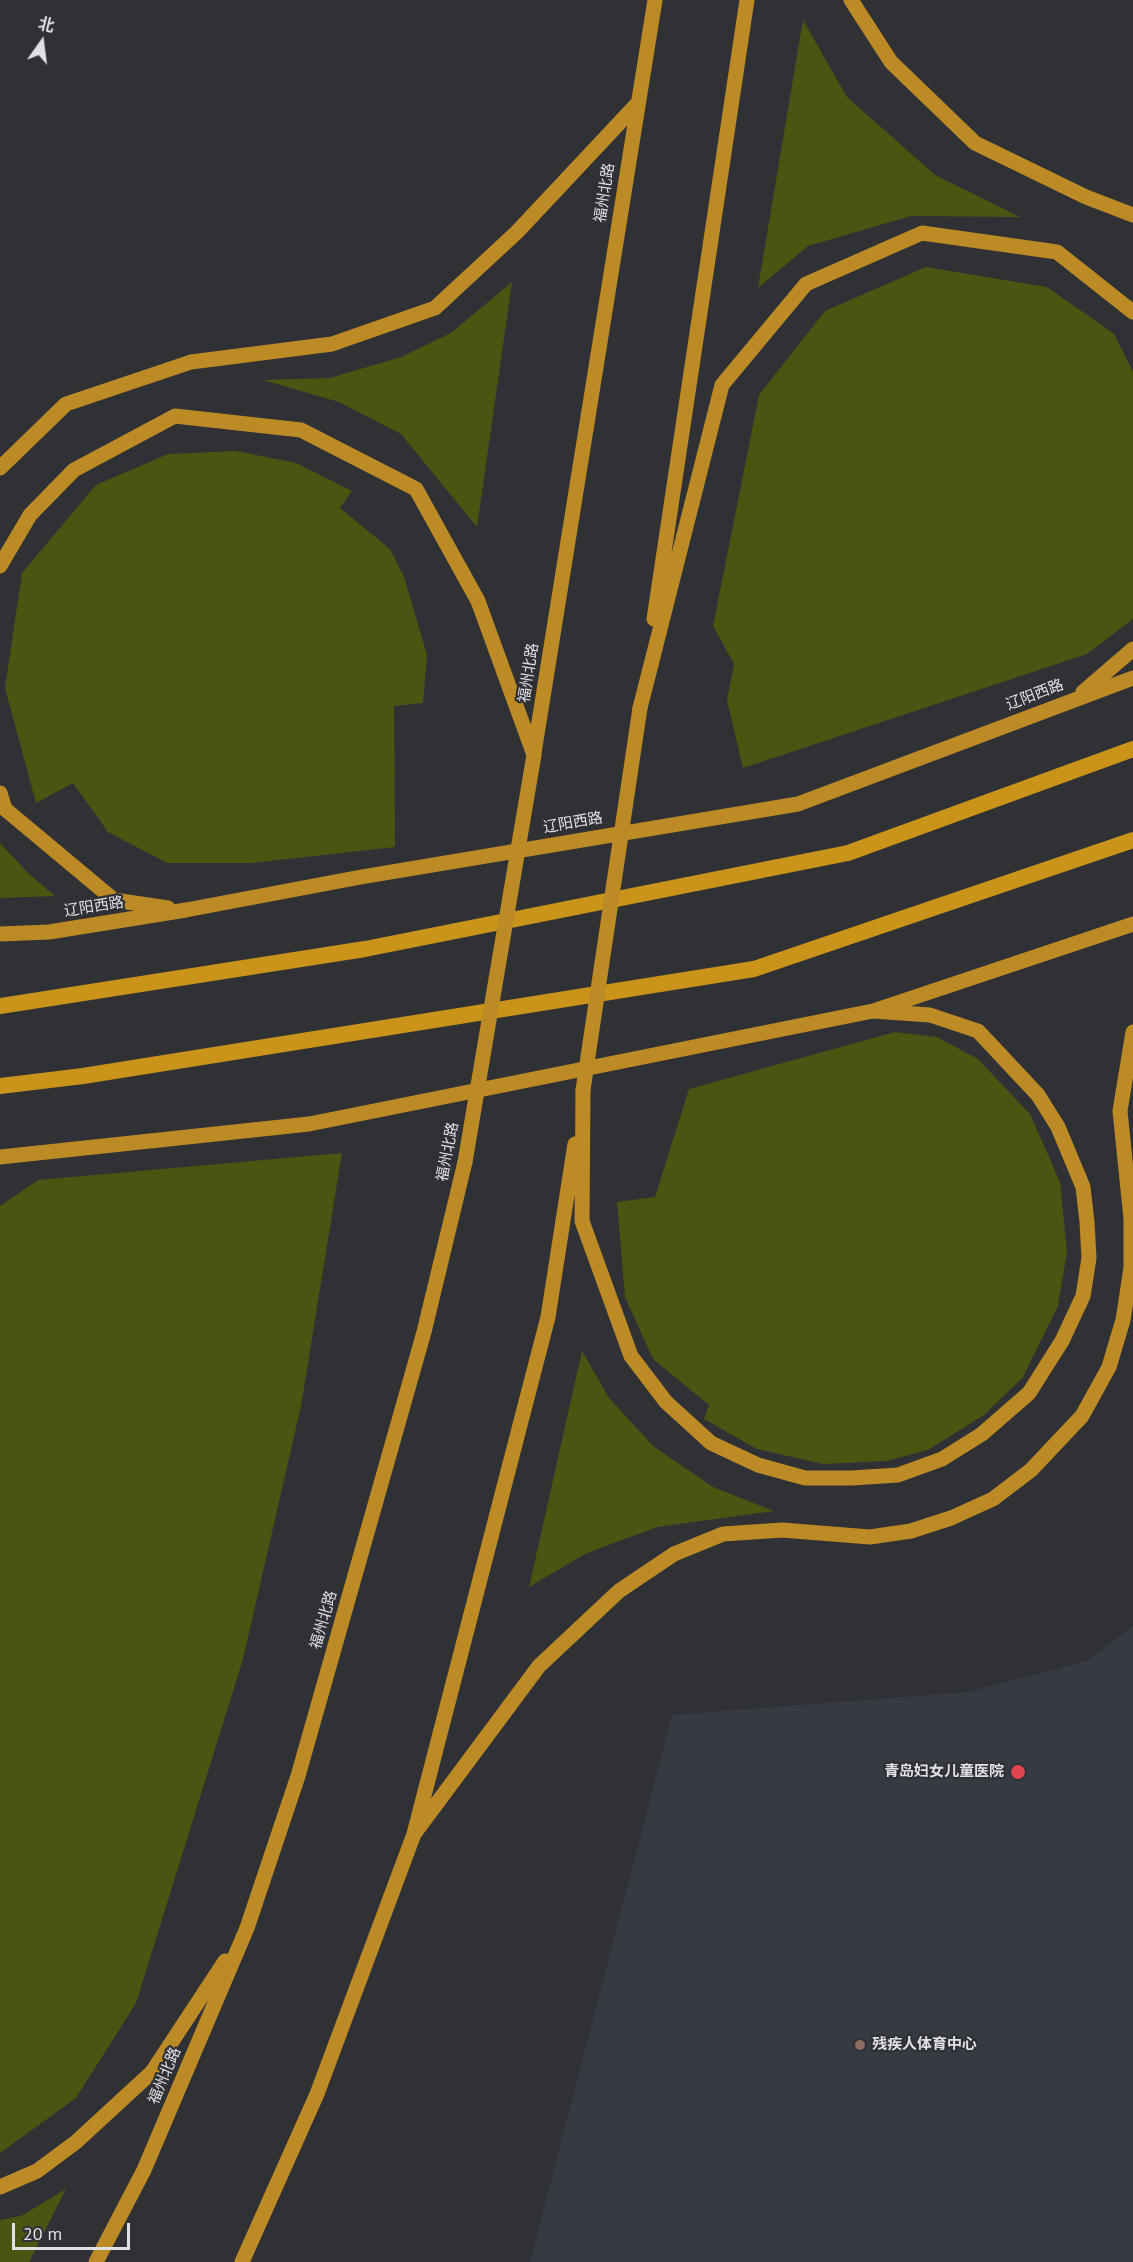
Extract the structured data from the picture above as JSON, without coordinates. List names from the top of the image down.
{
  "streets": {
    "main road": ["福州北路", "辽阳西路"]
  },
  "places": ["青岛妇女儿童医院", "残疾人体育中心"],
  "scale_bar": "20 m",
  "north": "top"
}
